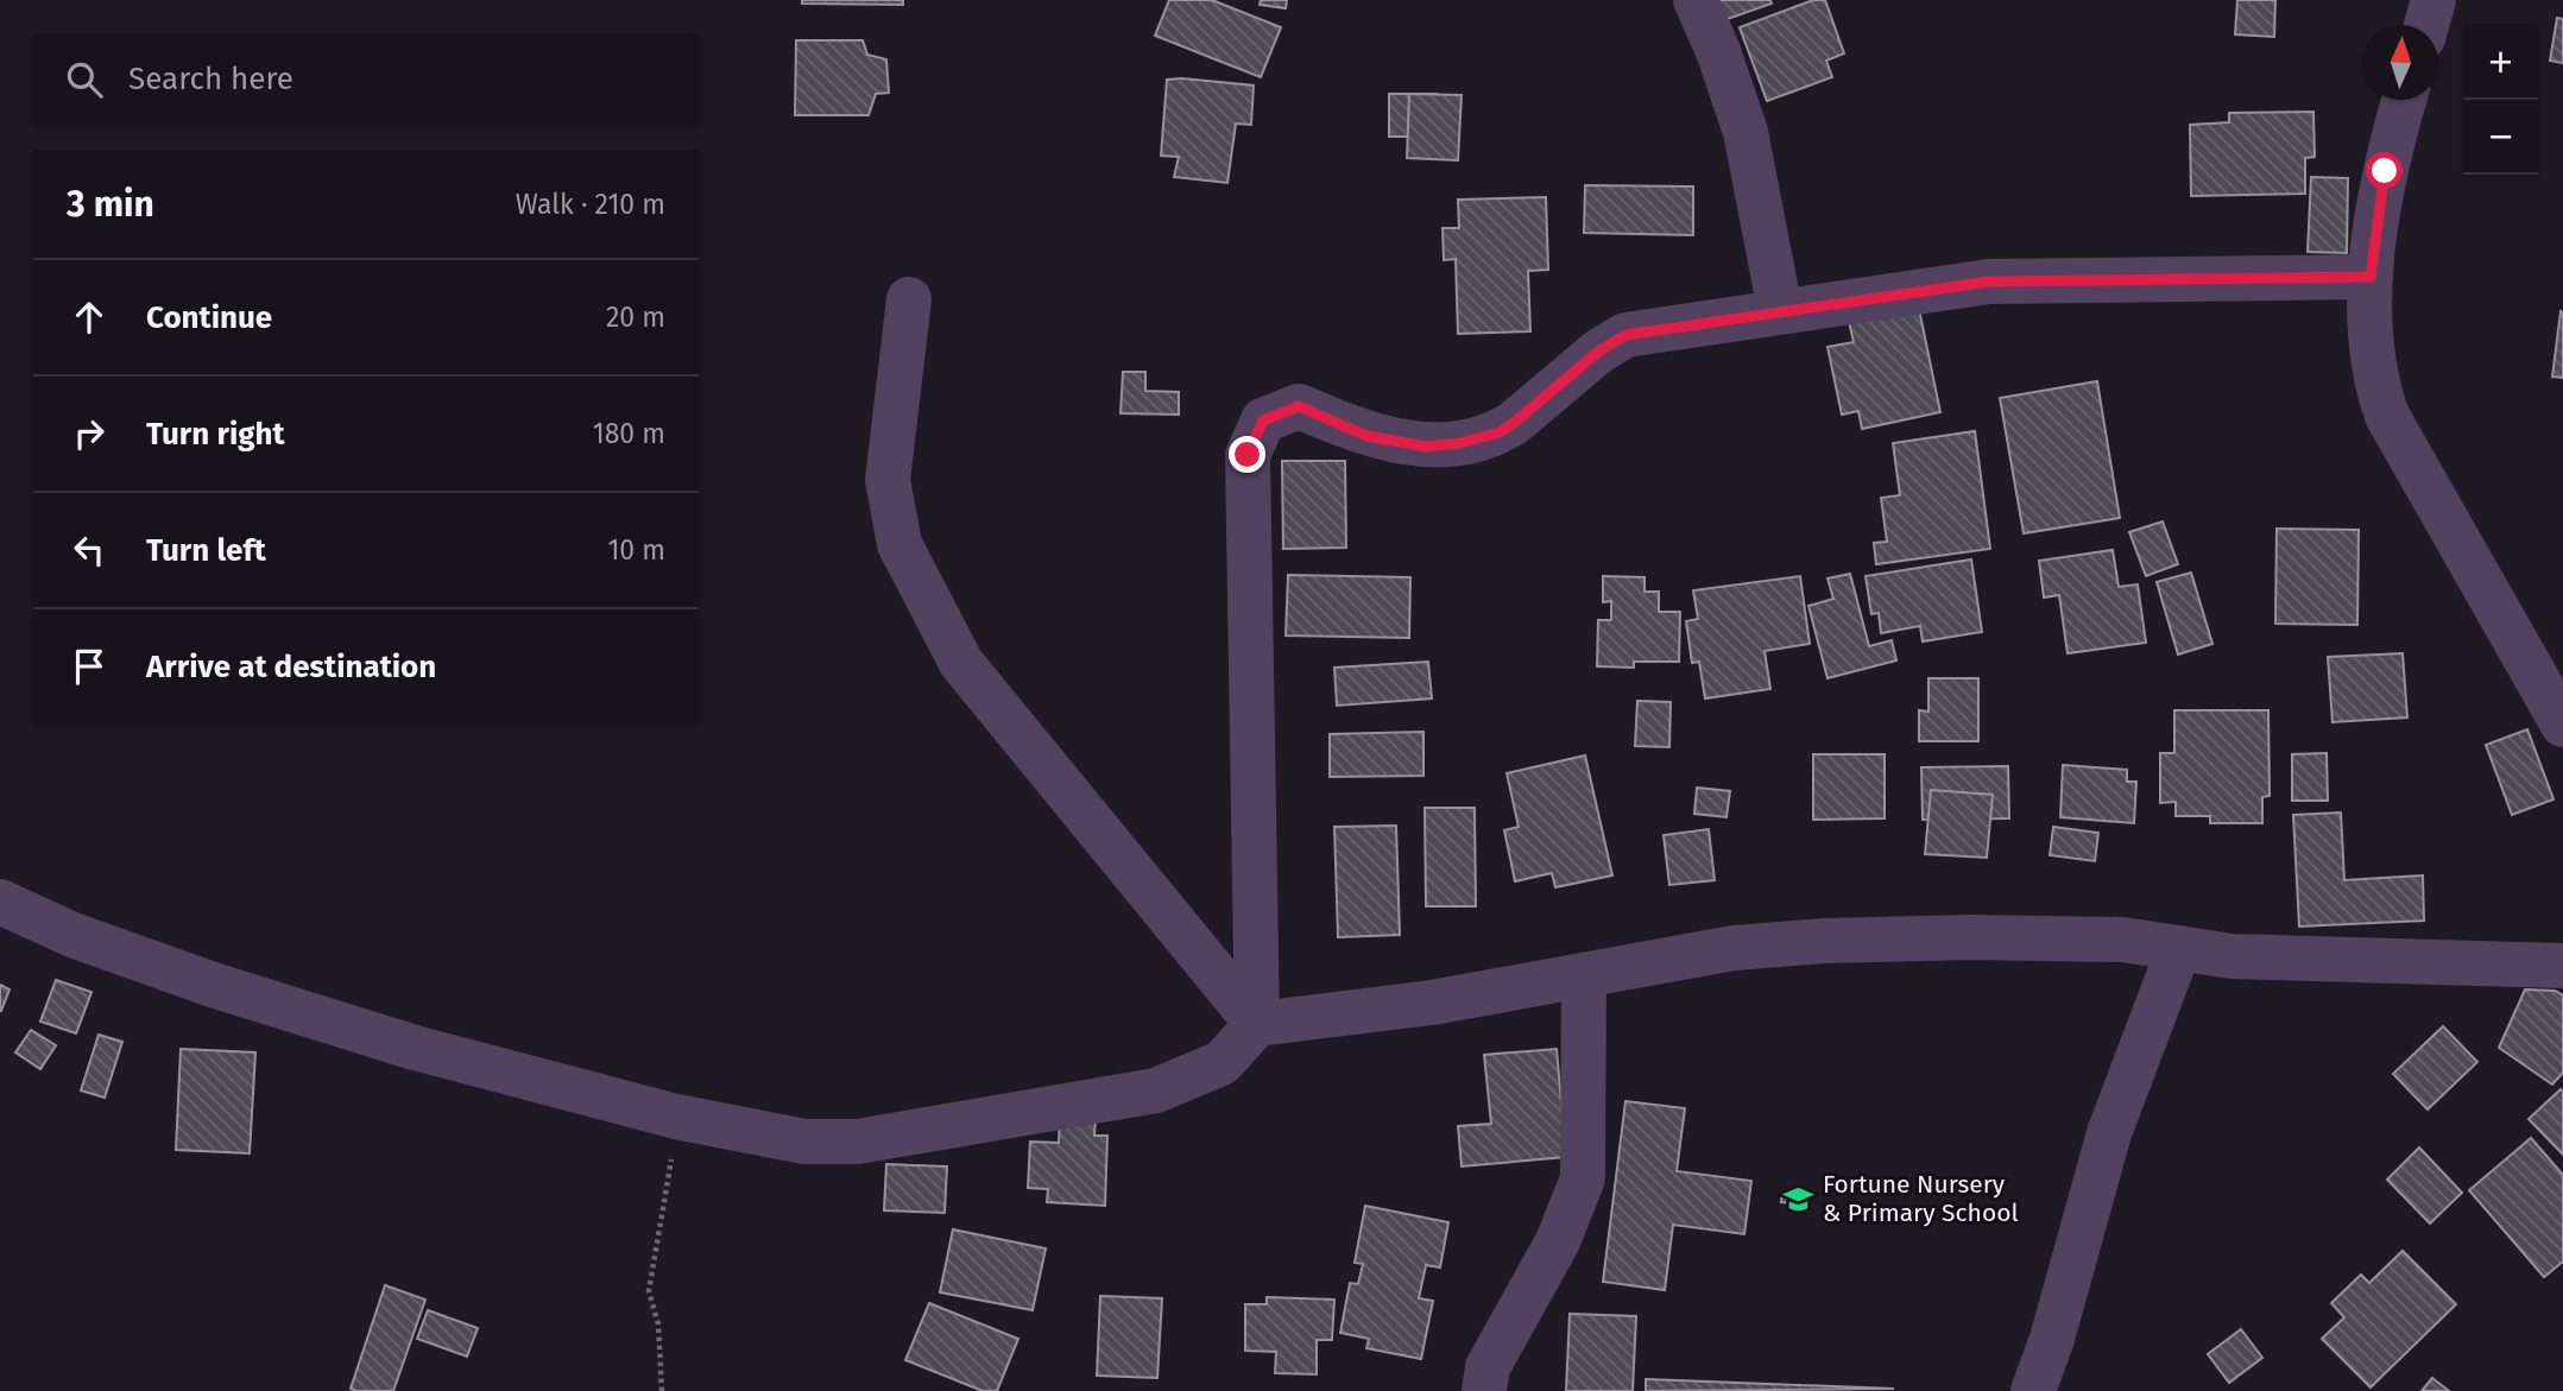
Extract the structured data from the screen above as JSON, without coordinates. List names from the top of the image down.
{
  "places": {
    "school or university": ["Fortune Nursery & Primary School"]
  },
  "north": "top",
  "page": {
    "map_buttons": ["+", "−"],
    "search": "Search here",
    "heading": ["3 min", "Walk · 210 m"],
    "list": [
      ["Continue", "20 m"],
      ["Turn right", "180 m"],
      ["Turn left", "10 m"],
      "Arrive at destination"
    ]
  }
}
